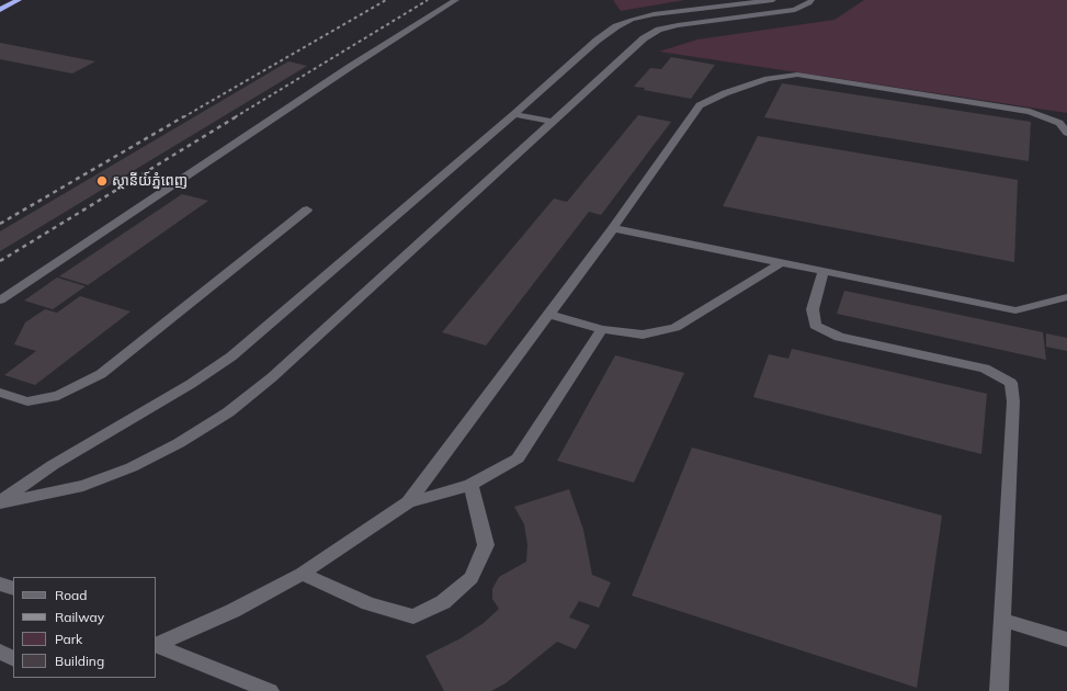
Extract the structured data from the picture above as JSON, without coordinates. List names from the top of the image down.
{
  "places": ["ស្ថានីយ៍ភ្នំពេញ"],
  "legend": [
    "Road",
    "Railway",
    "Park",
    "Building"
  ]
}
